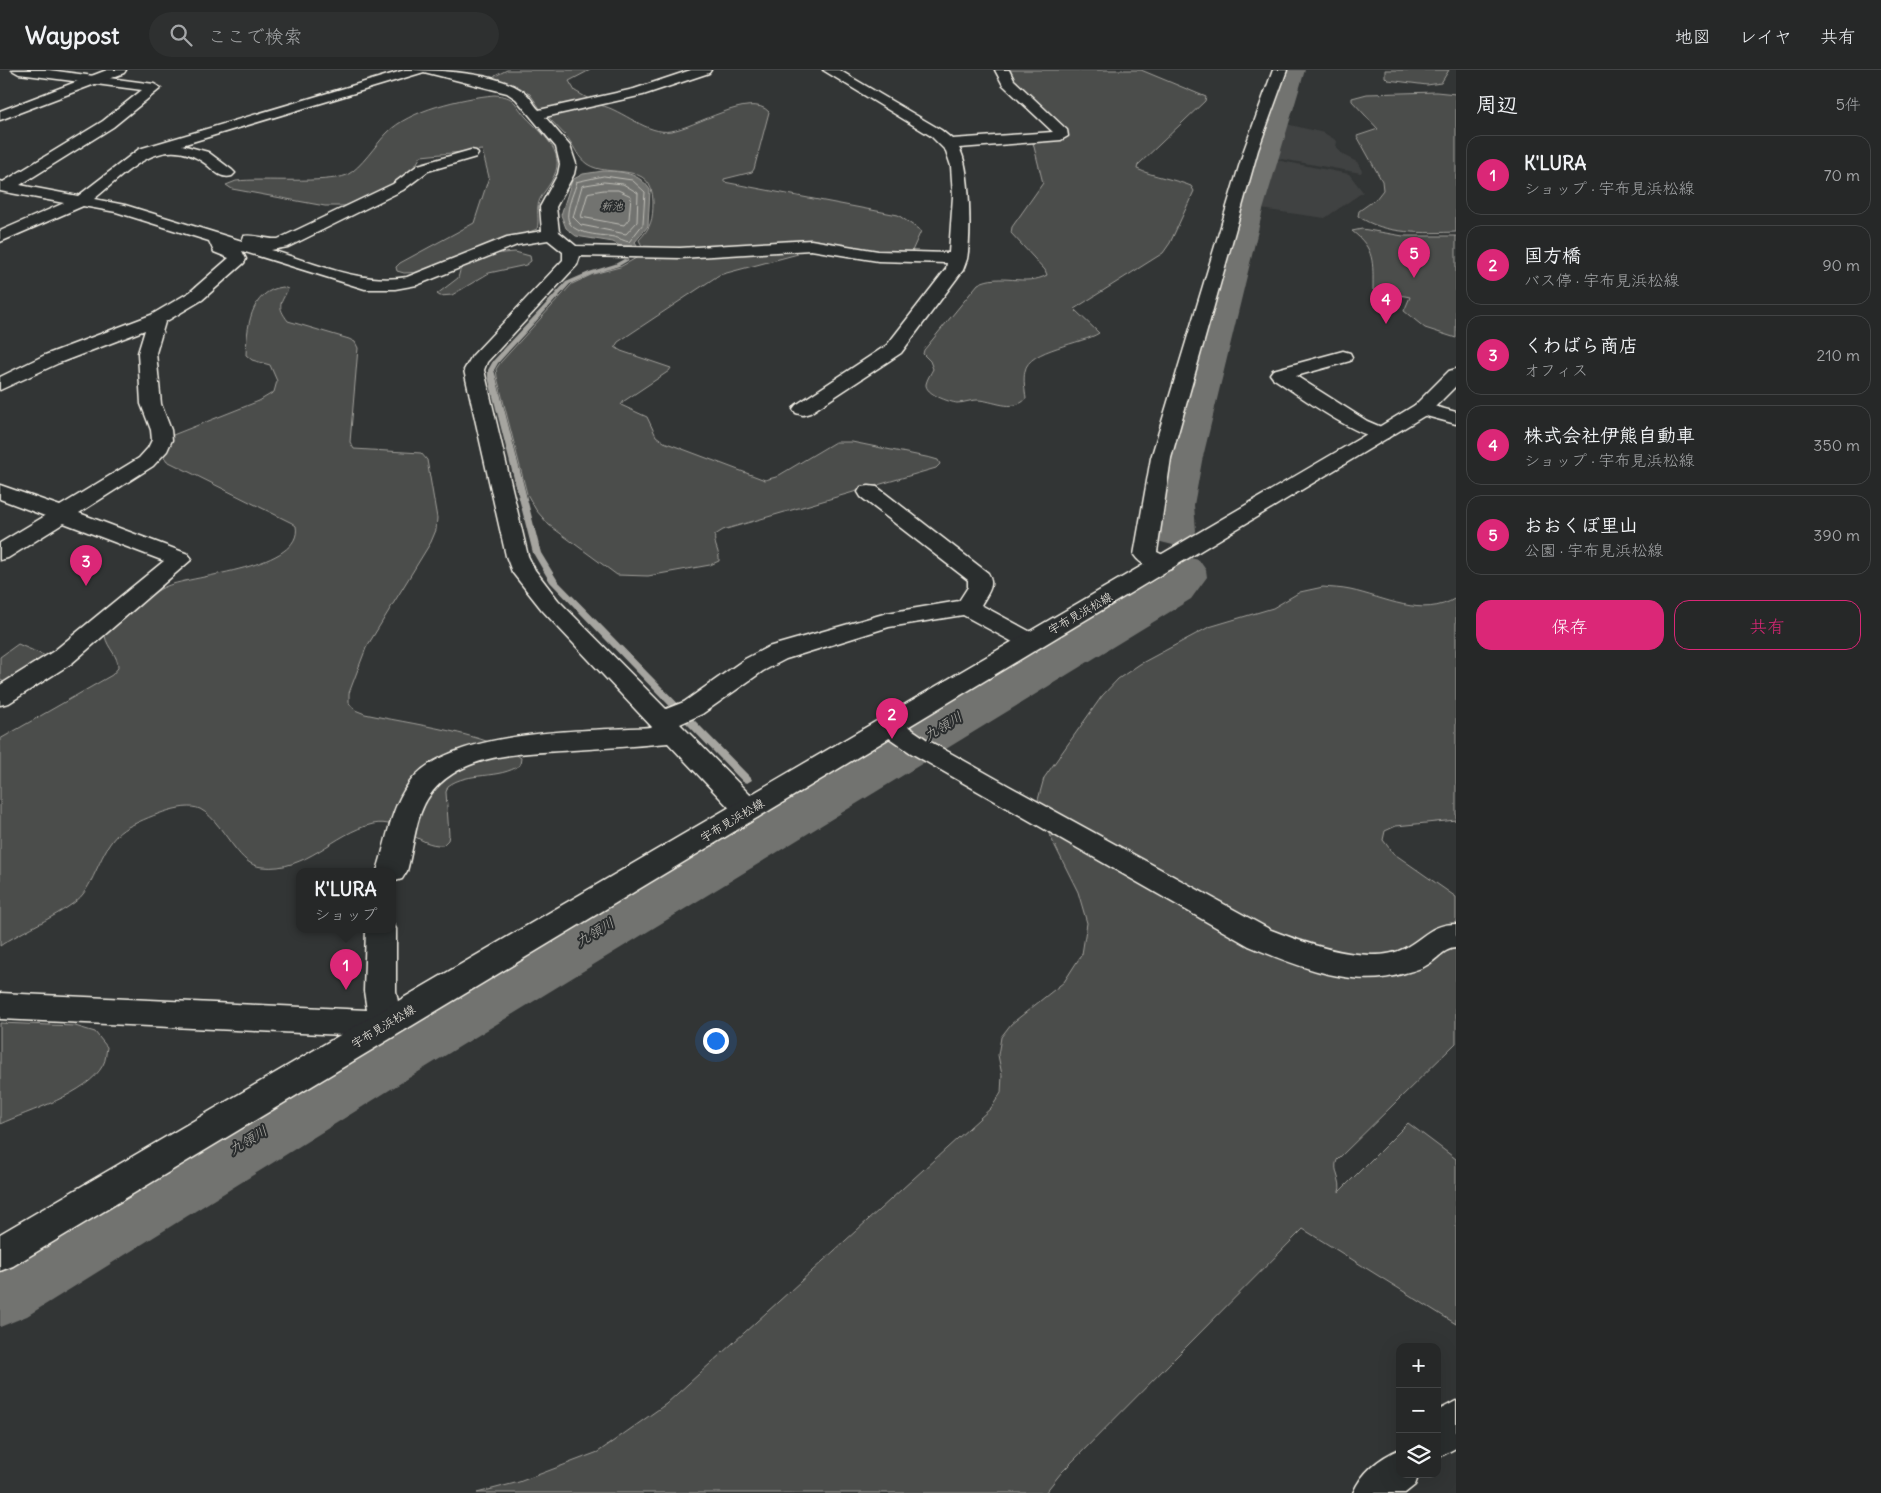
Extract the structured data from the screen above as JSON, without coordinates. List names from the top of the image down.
{
  "streets": {
    "street": ["宇布見浜松線"]
  },
  "water": ["新池", "九領川"],
  "page": {
    "header": "Waypost",
    "search": "ここで検索",
    "nav": ["地図", "レイヤ", "共有"],
    "heading": ["周辺", "5件"],
    "list": [
      {
        "mark": "1",
        "name": "K'LURA",
        "note": "ショップ · 宇布見浜松線",
        "value": "70 m"
      },
      {
        "mark": "2",
        "name": "国方橋",
        "note": "バス停 · 宇布見浜松線",
        "value": "90 m"
      },
      {
        "mark": "3",
        "name": "くわばら商店",
        "note": "オフィス",
        "value": "210 m"
      },
      {
        "mark": "4",
        "name": "株式会社伊熊自動車",
        "note": "ショップ · 宇布見浜松線",
        "value": "350 m"
      },
      {
        "mark": "5",
        "name": "おおくぼ里山",
        "note": "公園 · 宇布見浜松線",
        "value": "390 m"
      }
    ],
    "pins": [
      "5",
      "4",
      "3",
      "2",
      "1"
    ],
    "buttons": ["保存", "共有"],
    "popup": ["K'LURA", "ショップ"],
    "map_buttons": ["+", "−"]
  }
}
